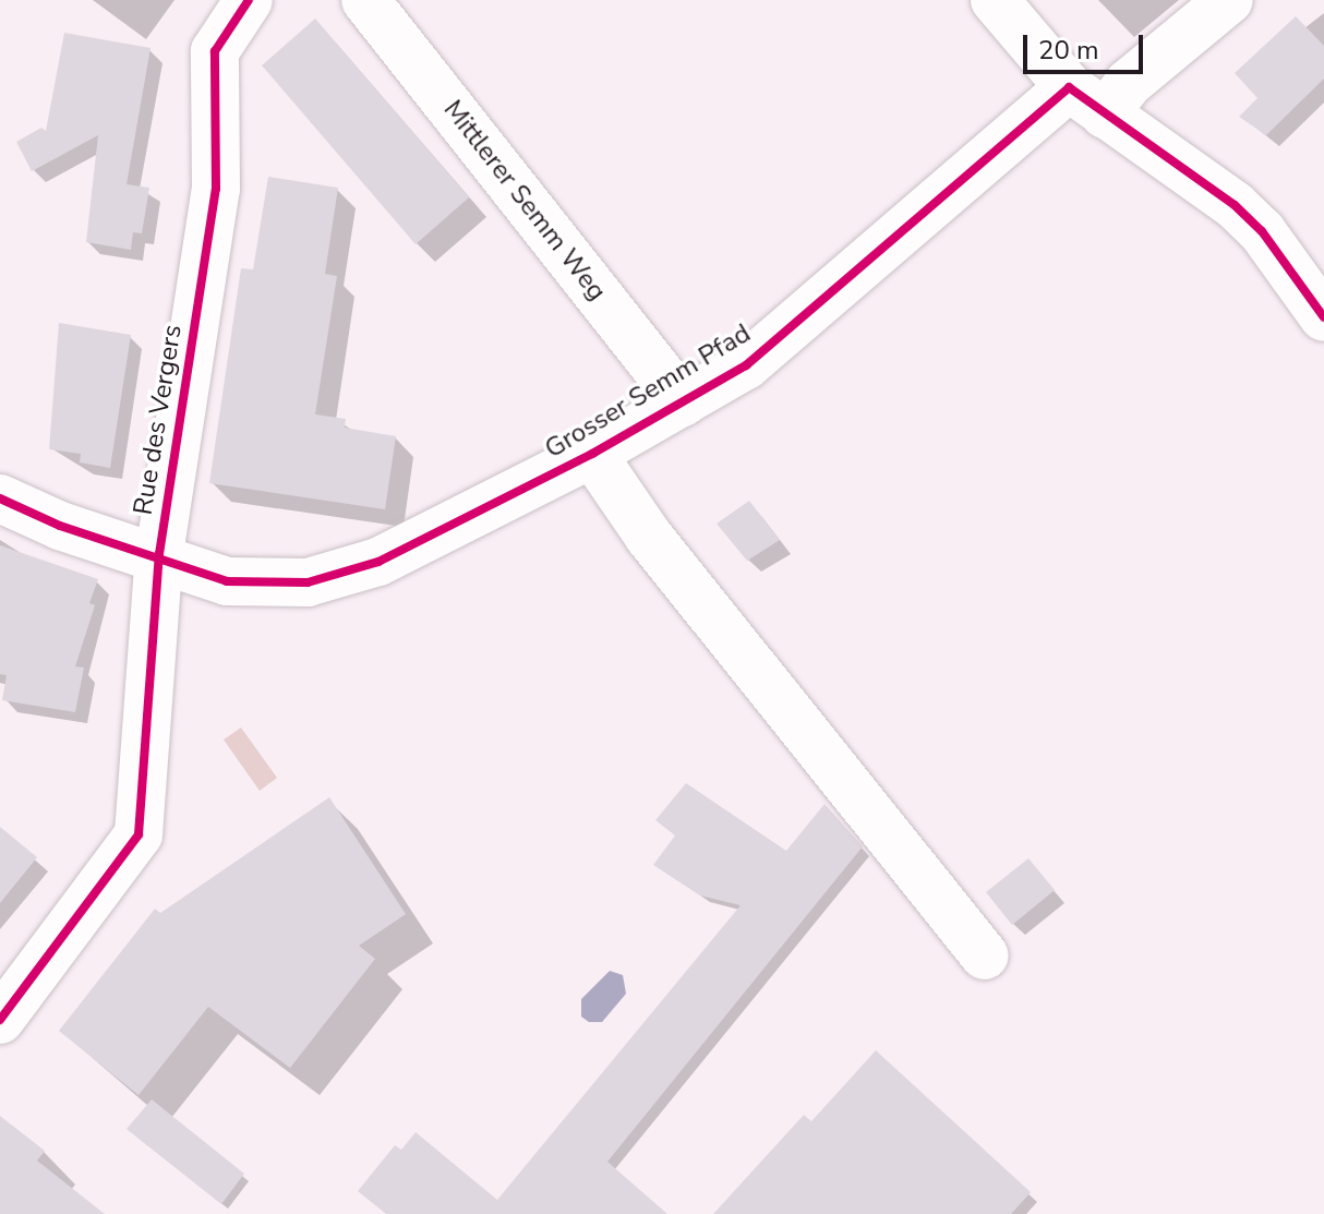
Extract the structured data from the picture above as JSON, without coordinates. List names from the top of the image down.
{
  "streets": {
    "street": ["Mittlerer Semm Weg", "Grosser Semm Pfad", "Rue des Vergers"]
  },
  "crossings": [
    ["Mittlerer Semm Weg", "Grosser Semm Pfad"],
    ["Grosser Semm Pfad", "Rue des Vergers"]
  ],
  "scale_bar": "20 m"
}
